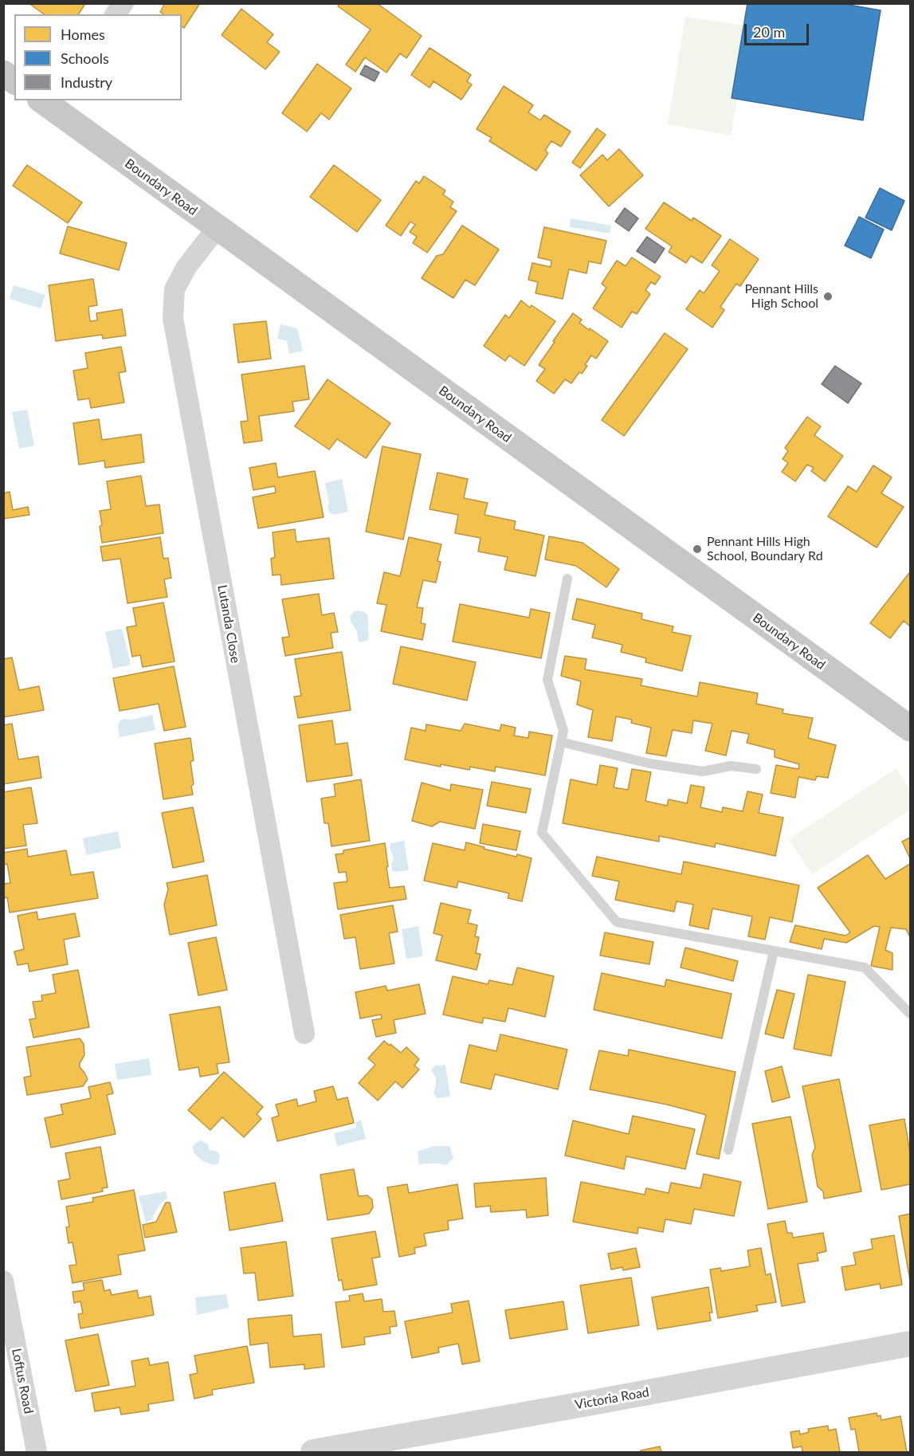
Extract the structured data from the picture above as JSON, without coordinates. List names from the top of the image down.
{
  "streets": {
    "main road": ["Boundary Road"],
    "street": ["Lutanda Close", "Loftus Road", "Victoria Road"]
  },
  "crossings": [
    ["Boundary Road", "Lutanda Close"]
  ],
  "places": ["Pennant Hills High School", "Pennant Hills High School, Boundary Rd"],
  "legend": ["Homes", "Schools", "Industry"],
  "scale_bar": "20 m"
}
